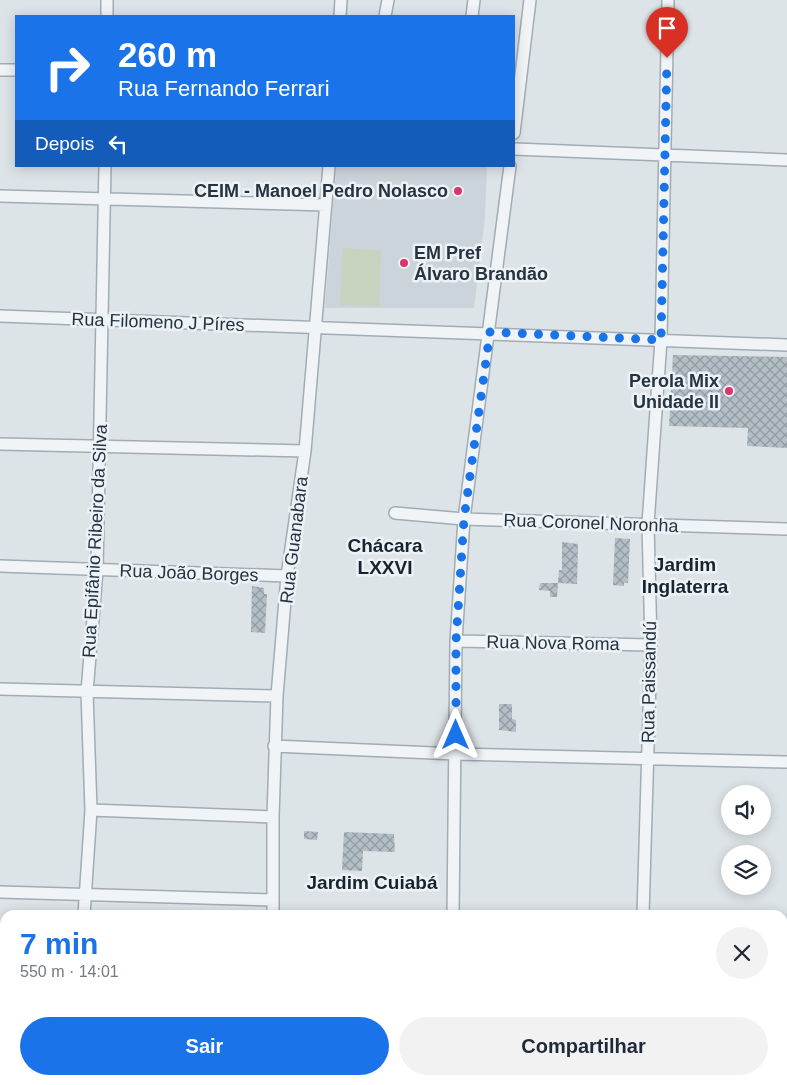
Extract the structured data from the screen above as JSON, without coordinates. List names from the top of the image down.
{
  "streets": {
    "street": [
      "Rua Filomeno J Píres",
      "Rua Coronel Noronha",
      "Rua Guanabara",
      "Rua Epifânio Ribeiro da Silva",
      "Rua João Borges",
      "Rua Nova Roma",
      "Rua Paissandú"
    ]
  },
  "crossings": [
    ["Rua Filomeno J Píres", "Rua Guanabara"],
    ["Rua Filomeno J Píres", "Rua Epifânio Ribeiro da Silva"],
    ["Rua Filomeno J Píres", "Rua Paissandú"],
    ["Rua Coronel Noronha", "Rua Paissandú"],
    ["Rua Guanabara", "Rua João Borges"],
    ["Rua Epifânio Ribeiro da Silva", "Rua João Borges"],
    ["Rua Nova Roma", "Rua Paissandú"]
  ],
  "districts": ["Chácara LXXVI", "Jardim Inglaterra", "Jardim Cuiabá"],
  "places": ["CEIM - Manoel Pedro Nolasco", "EM Pref Álvaro Brandão", "Perola Mix Unidade II"],
  "page": {
    "turn": ["260 m", "Rua Fernando Ferrari"],
    "then": "Depois",
    "heading": ["7 min", "550 m · 14:01"],
    "buttons": ["Sair", "Compartilhar"]
  }
}
